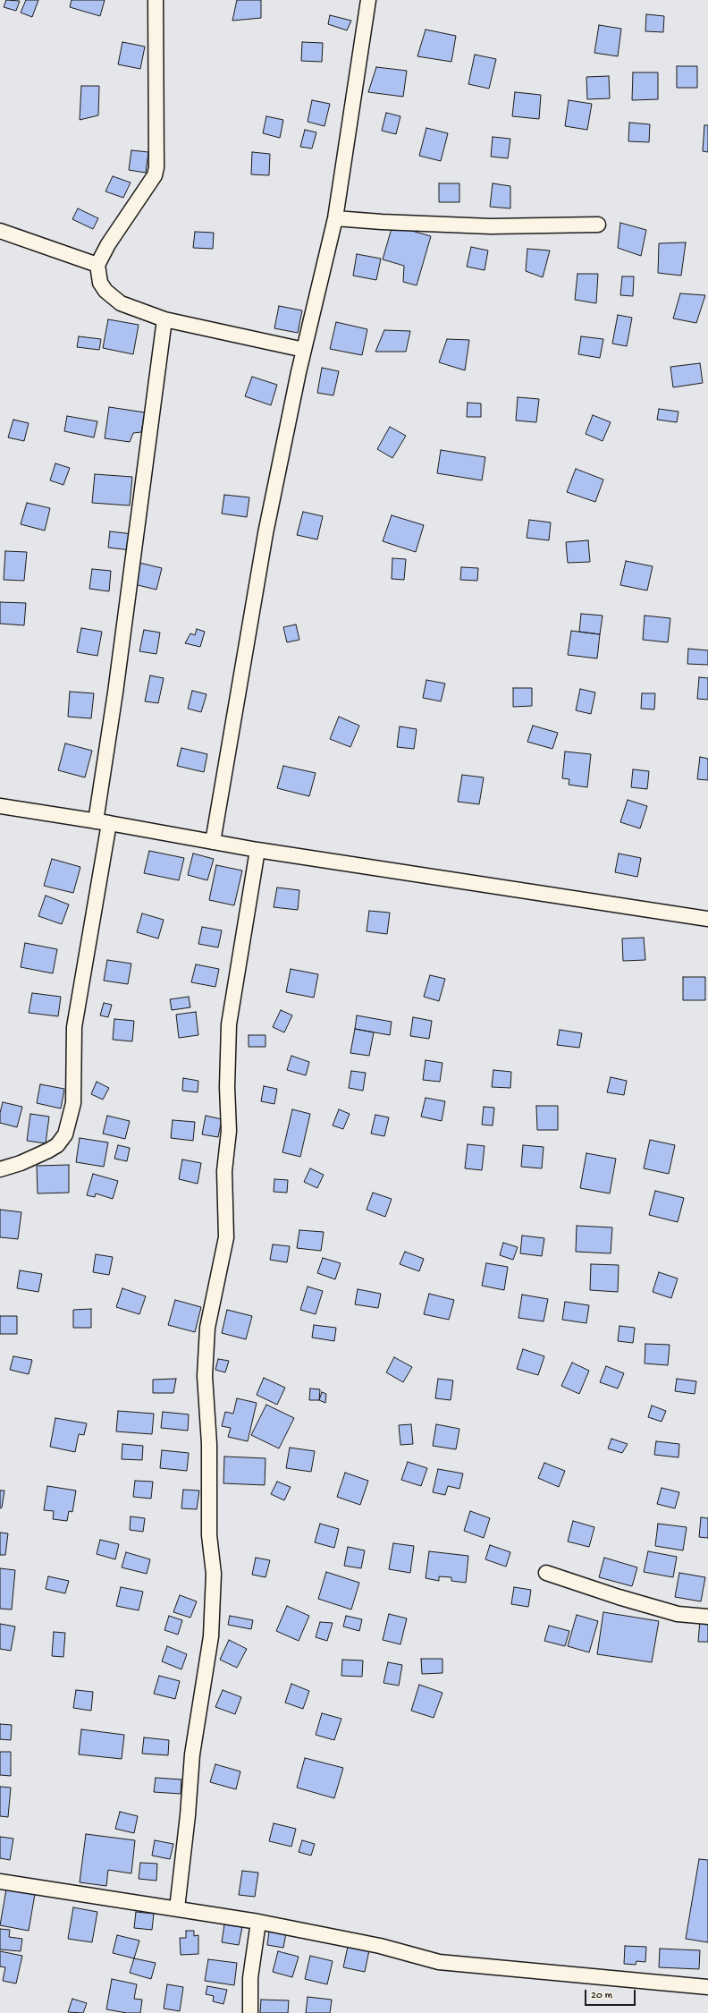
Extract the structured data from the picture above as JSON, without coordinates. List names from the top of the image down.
{
  "scale_bar": "20 m"
}
